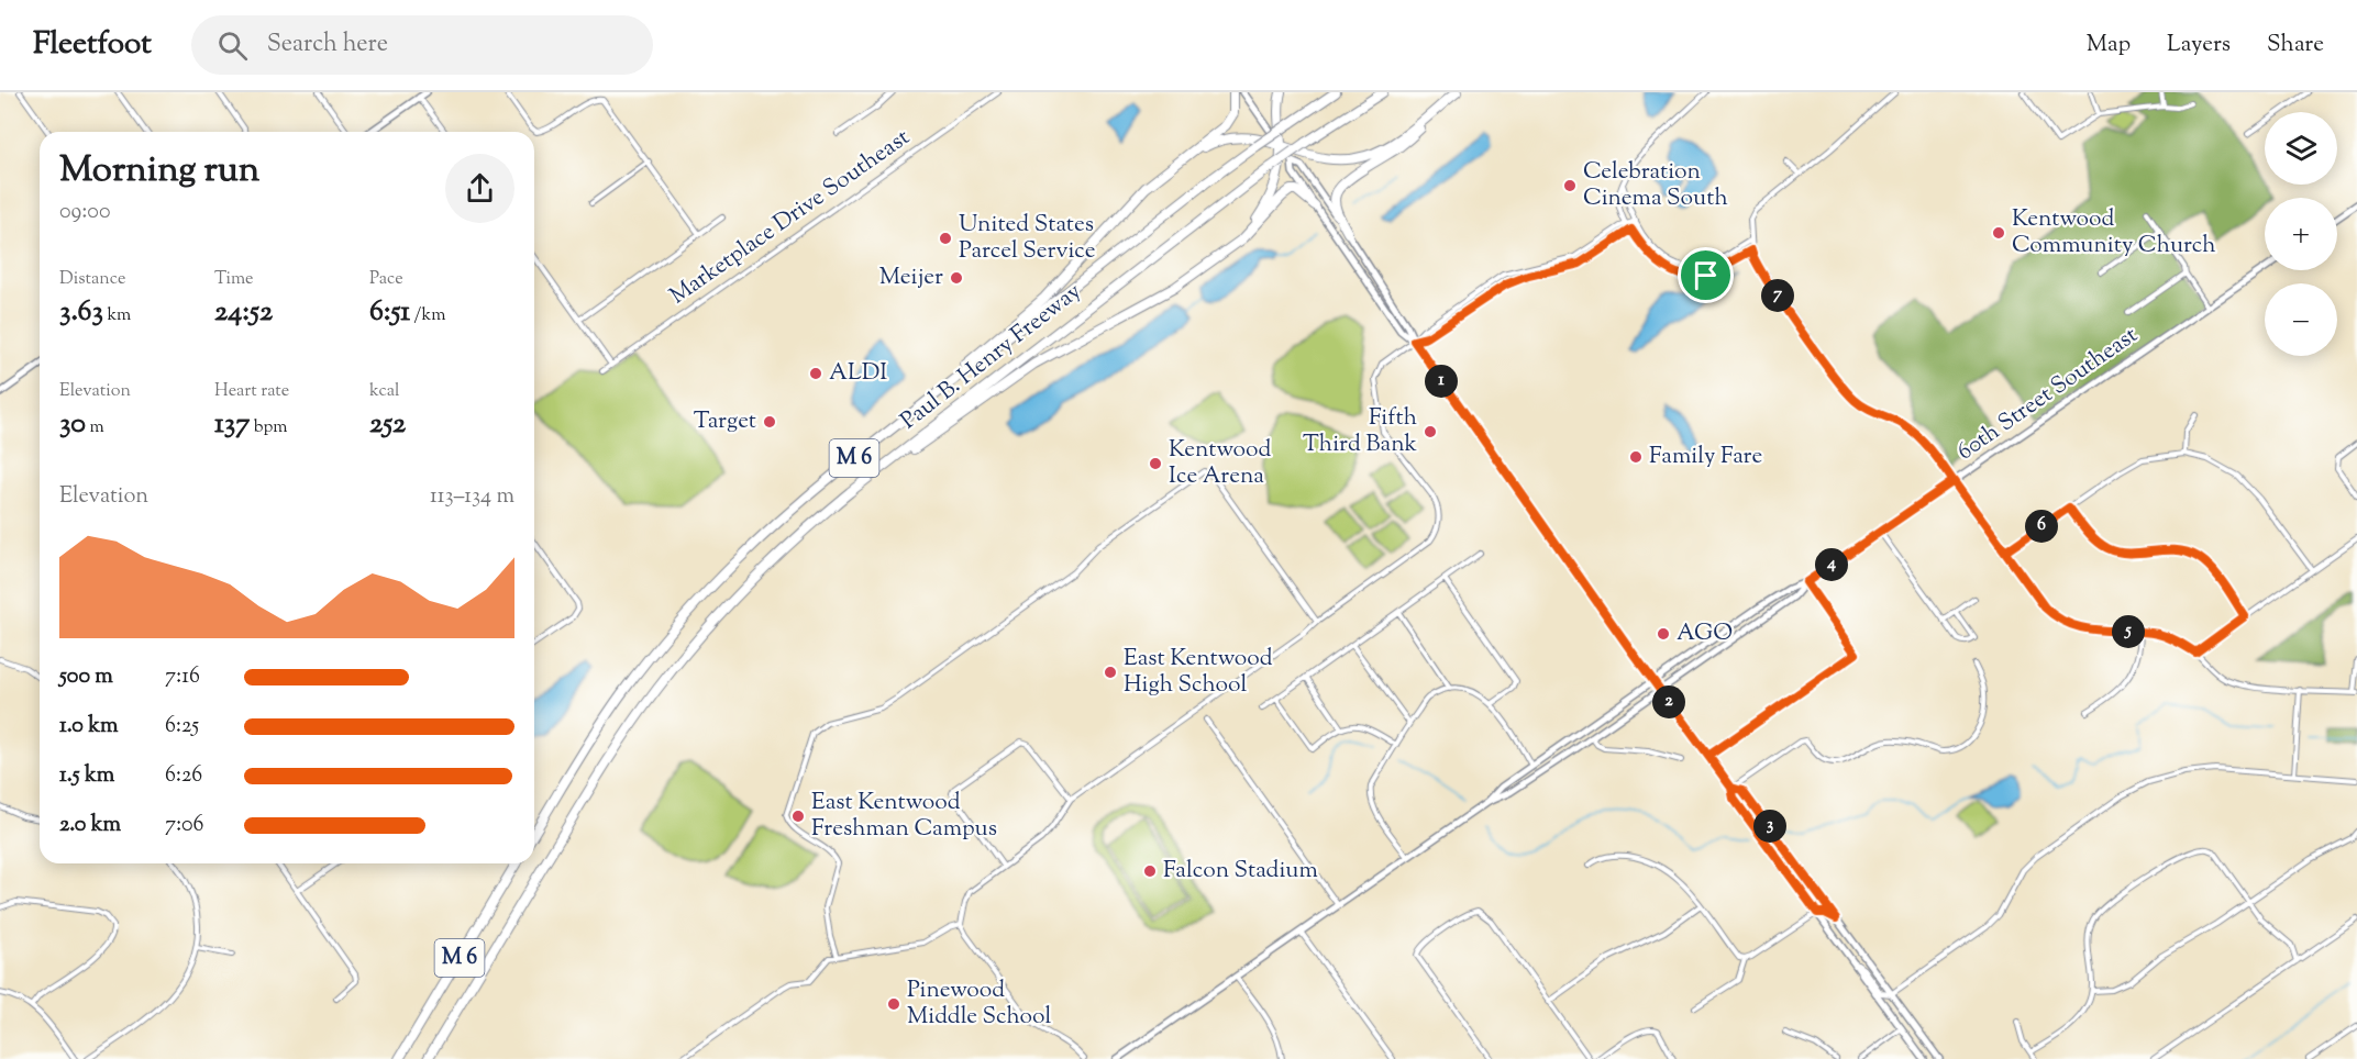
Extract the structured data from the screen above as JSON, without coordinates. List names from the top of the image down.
{
  "streets": {
    "highway": ["Paul B. Henry Freeway", "M 6"],
    "main road": ["60th Street Southeast"],
    "street": ["Marketplace Drive Southeast"]
  },
  "places": [
    "Celebration Cinema South",
    "Kentwood Community Church",
    "United States Parcel Service",
    "Meijer",
    "ALDI",
    "Target",
    "Fifth Third Bank",
    "Family Fare",
    "Kentwood Ice Arena",
    "AGO",
    "East Kentwood High School",
    "East Kentwood Freshman Campus",
    "Falcon Stadium",
    "Pinewood Middle School"
  ],
  "page": {
    "header": "Fleetfoot",
    "search": "Search here",
    "nav": ["Map", "Layers", "Share"],
    "map_buttons": ["+", "−"],
    "heading": ["Morning run", "09:00"],
    "stats": [
      ["Distance", "3.63 km"],
      ["Time", "24:52"],
      ["Pace", "6:51 /km"],
      ["Elevation", "30 m"],
      ["Heart rate", "137 bpm"],
      ["kcal", "252"]
    ],
    "pins": [
      "7",
      "1",
      "6",
      "4",
      "5",
      "2",
      "3"
    ],
    "chart": ["Elevation", "113–134 m"],
    "list": [
      {
        "name": "500 m",
        "note": "7:16"
      },
      {
        "name": "1.0 km",
        "note": "6:25"
      },
      {
        "name": "1.5 km",
        "note": "6:26"
      },
      {
        "name": "2.0 km",
        "note": "7:06"
      }
    ]
  }
}
